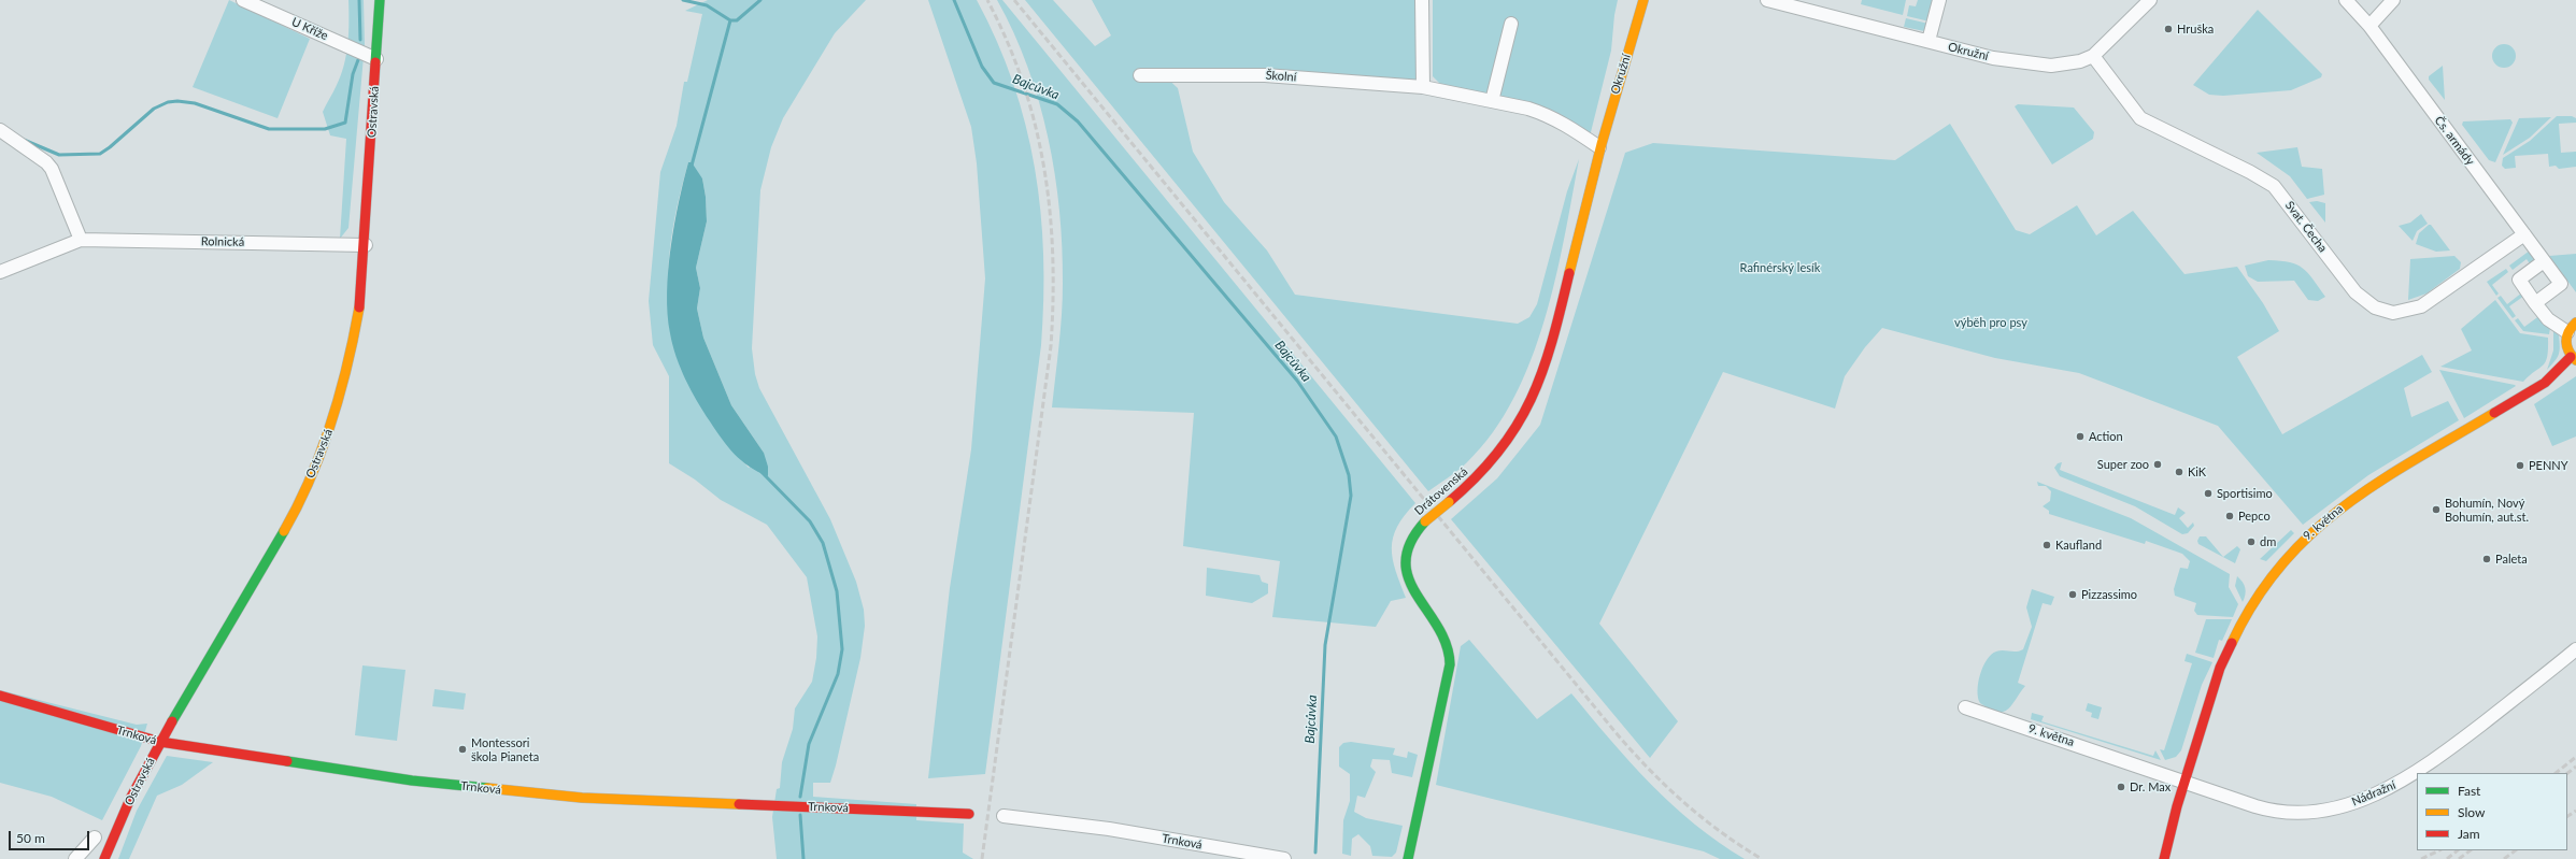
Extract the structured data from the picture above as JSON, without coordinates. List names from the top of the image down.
{
  "streets": {
    "street": [
      "U Kříže",
      "Okružní",
      "Školní",
      "Ostravská",
      "Čs. armády",
      "Svat. Čecha",
      "Rolnická",
      "Drátovenská",
      "9. května",
      "Trnková",
      "Nádražní"
    ]
  },
  "crossings": [
    ["U Kříže", "Ostravská"],
    ["Okružní", "Školní"],
    ["Okružní", "Svat. Čecha"],
    ["Okružní", "Drátovenská"],
    ["Školní", "Drátovenská"],
    ["Ostravská", "Rolnická"],
    ["Ostravská", "Trnková"],
    ["Čs. armády", "Svat. Čecha"],
    ["9. května", "Nádražní"]
  ],
  "water": ["Bajcůvka"],
  "parks": ["Rafinérský lesík", "výběh pro psy"],
  "places": [
    "Hruška",
    "Action",
    "Super zoo",
    "PENNY",
    "KiK",
    "Sportisimo",
    "Bohumín, Nový Bohumín, aut.st.",
    "Pepco",
    "dm",
    "Kaufland",
    "Paleta",
    "Pizzassimo",
    "Montessori škola Pianeta",
    "Dr. Max"
  ],
  "legend": ["Fast", "Slow", "Jam"],
  "scale_bar": "50 m"
}
